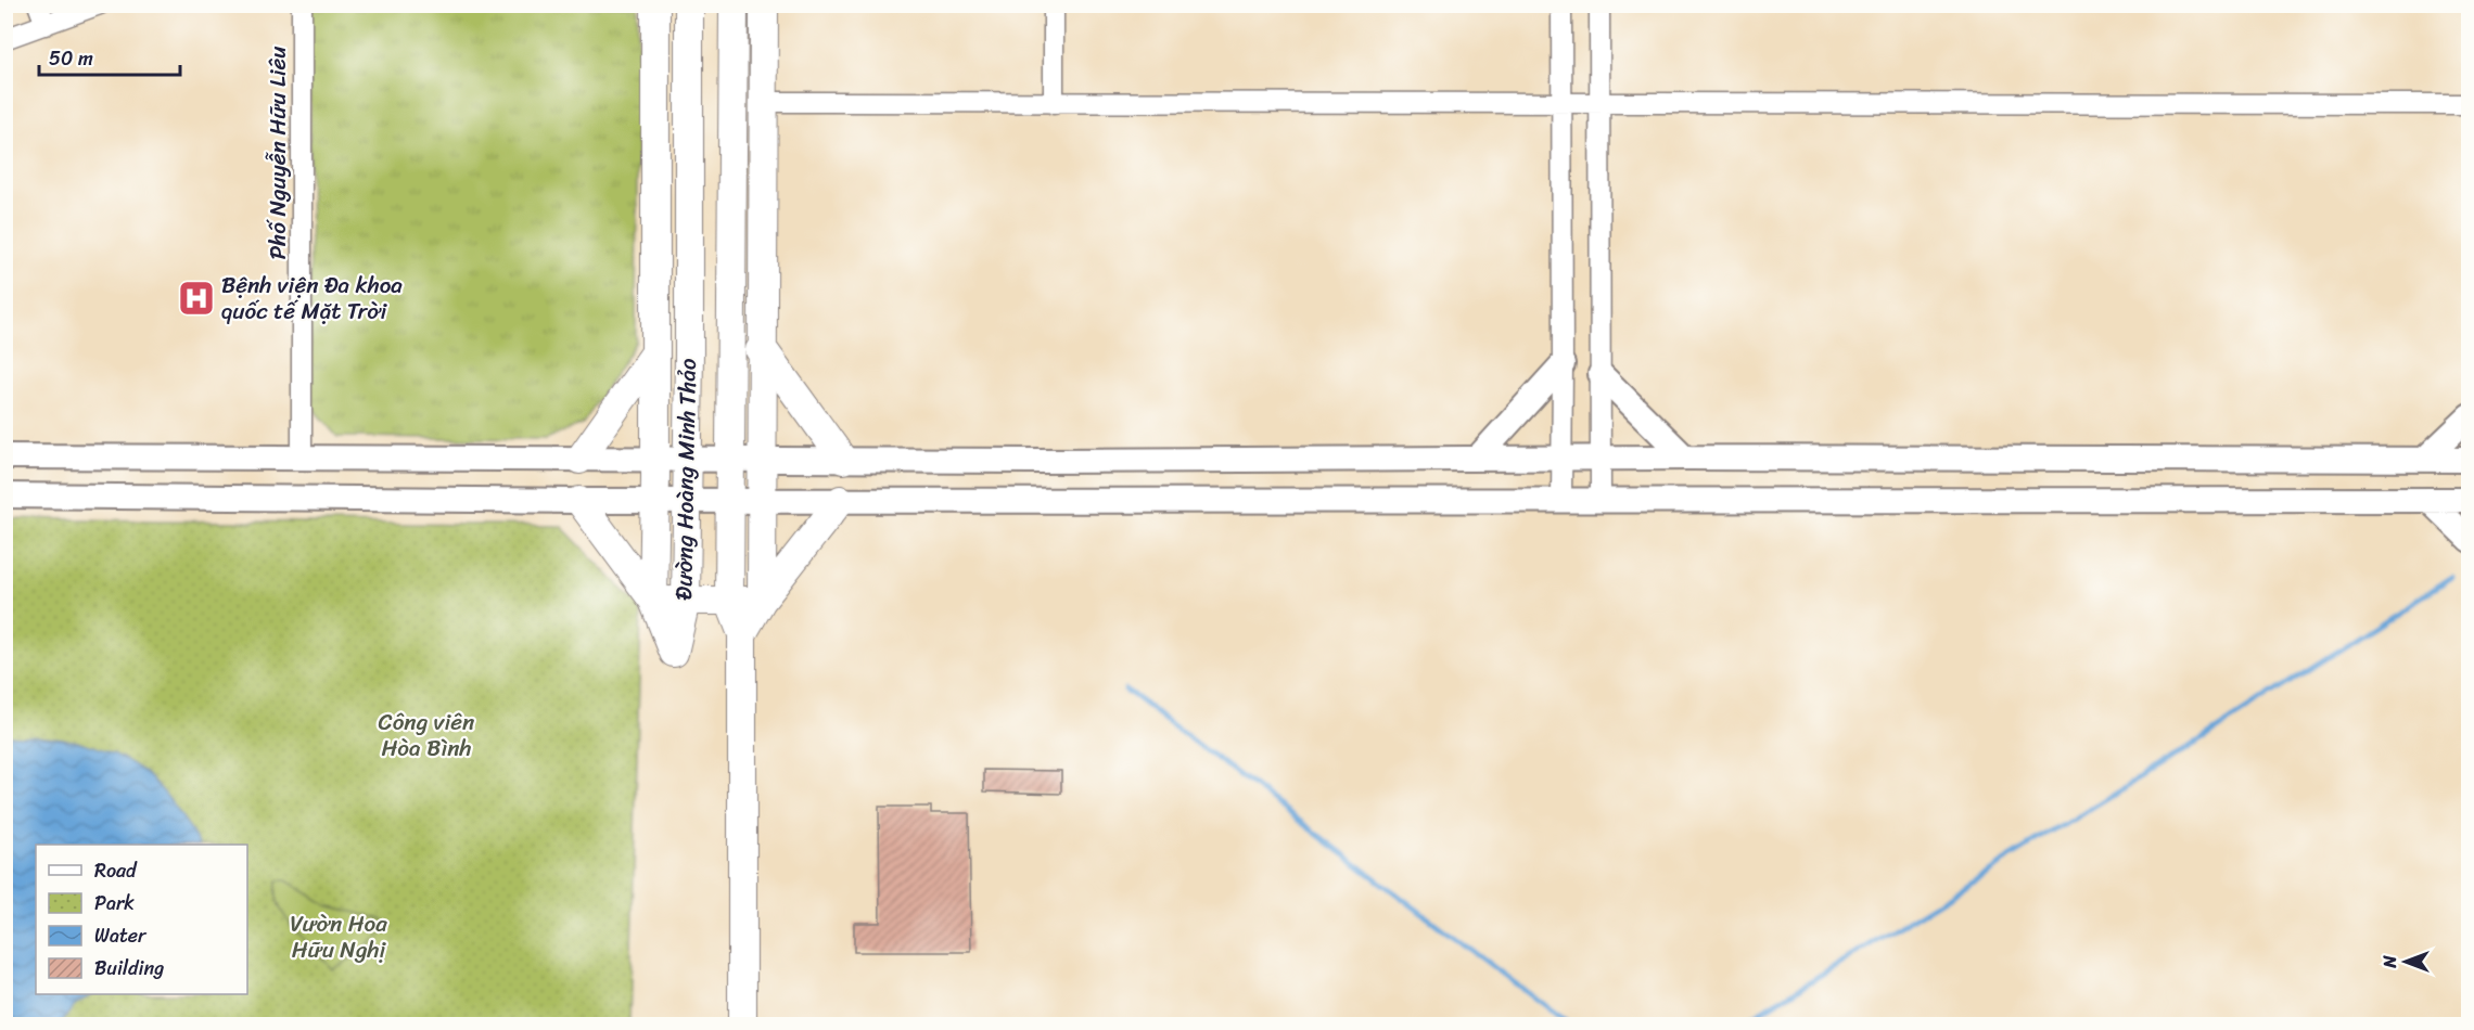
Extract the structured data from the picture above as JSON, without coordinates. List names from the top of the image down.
{
  "streets": {
    "main road": ["Đường Hoàng Minh Thảo"],
    "street": ["Phố Nguyễn Hữu Liêu"]
  },
  "parks": ["Công viên Hòa Bình", "Vườn Hoa Hữu Nghị"],
  "places": {
    "hospital": ["Bệnh viện Đa khoa quốc tế Mặt Trời"]
  },
  "legend": [
    "Road",
    "Park",
    "Water",
    "Building"
  ],
  "scale_bar": "50 m",
  "north": "left"
}
